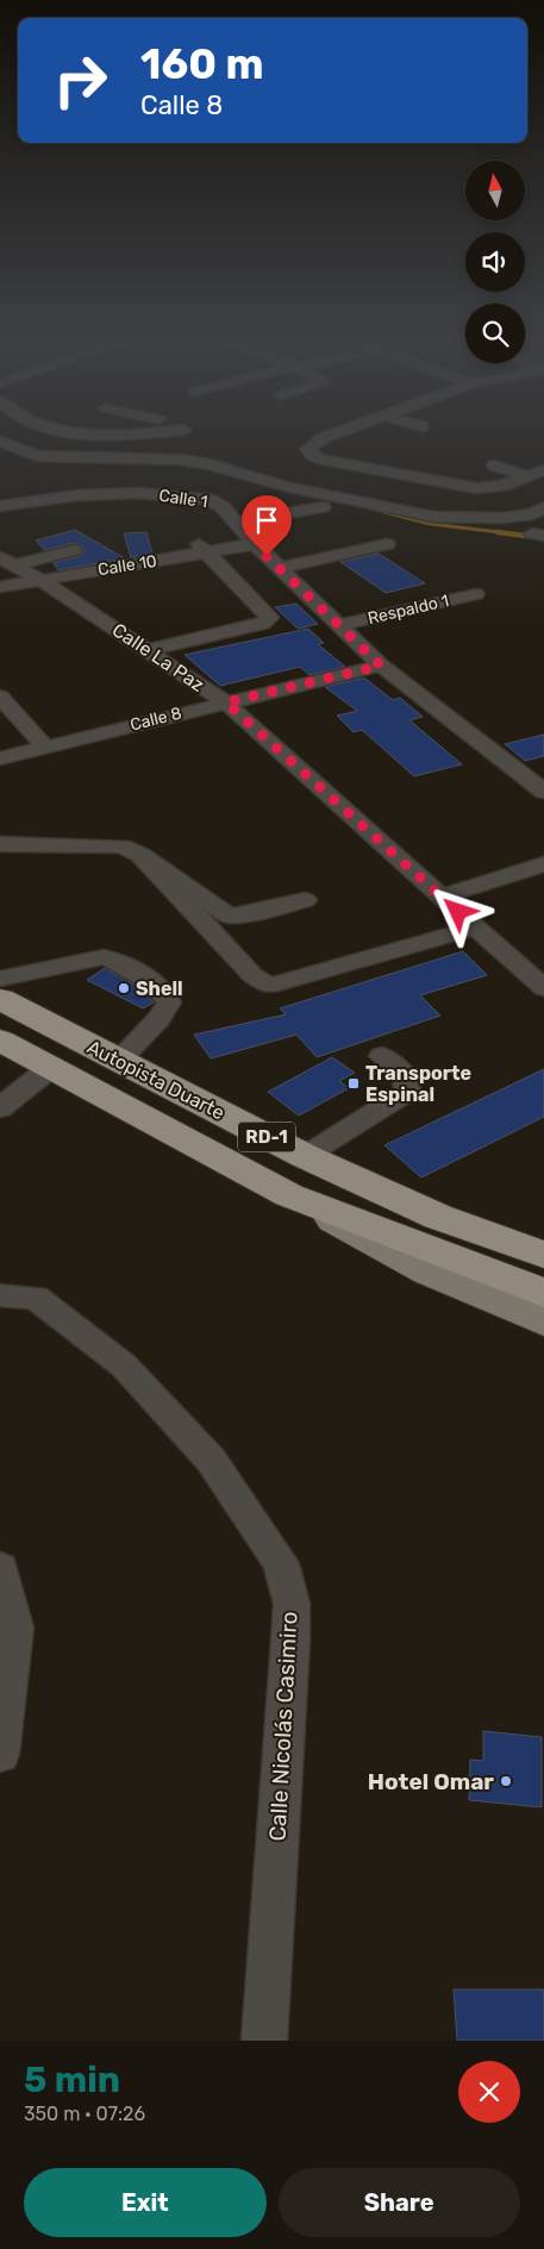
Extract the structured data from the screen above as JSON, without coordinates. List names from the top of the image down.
{
  "streets": {
    "highway": ["Autopista Duarte", "RD-1"],
    "street": [
      "Calle 1",
      "Calle 10",
      "Respaldo 1",
      "Calle La Paz",
      "Calle 8",
      "Calle Nicolás Casimiro"
    ]
  },
  "crossings": [
    ["Calle 1", "Calle 10"],
    ["Calle 1", "Respaldo 1"],
    ["Calle 1", "Calle 8"],
    ["Calle 10", "Calle La Paz"],
    ["Calle La Paz", "Calle 8"]
  ],
  "places": {
    "other": ["Shell", "Hotel Omar"],
    "transit": ["Transporte Espinal"]
  },
  "north": "top",
  "page": {
    "turn": ["160 m", "Calle 8"],
    "heading": ["5 min", "350 m · 07:26"],
    "buttons": ["Exit", "Share"]
  }
}
